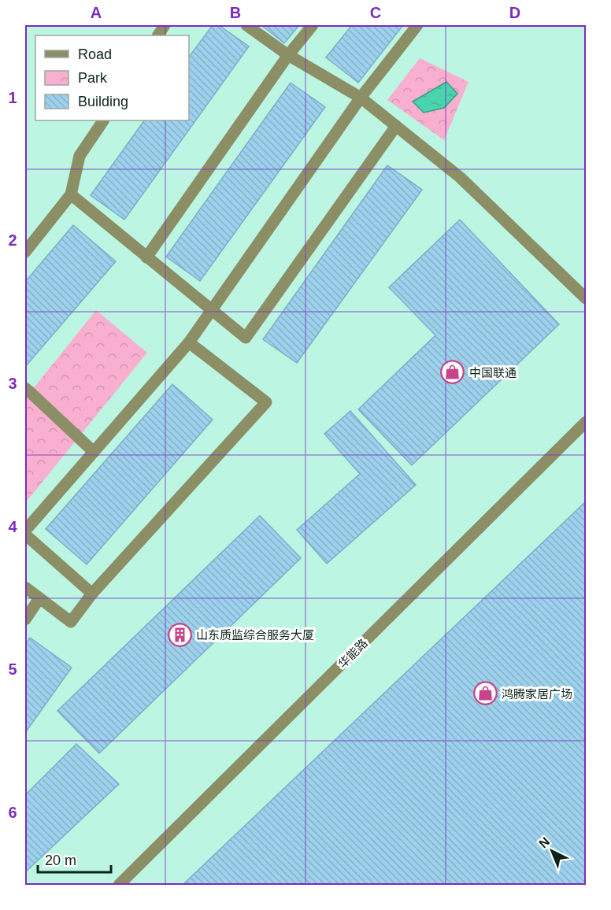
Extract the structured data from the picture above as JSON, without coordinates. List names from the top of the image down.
{
  "streets": {
    "street": ["华能路"]
  },
  "places": {
    "shop": ["中国联通", "鸿腾家居广场"],
    "building": ["山东质监综合服务大厦"]
  },
  "legend": ["Road", "Park", "Building"],
  "scale_bar": "20 m",
  "north": "top left",
  "grid": {
    "columns": [
      "A",
      "B",
      "C",
      "D"
    ],
    "rows": [
      "1",
      "2",
      "3",
      "4",
      "5",
      "6"
    ]
  }
}
